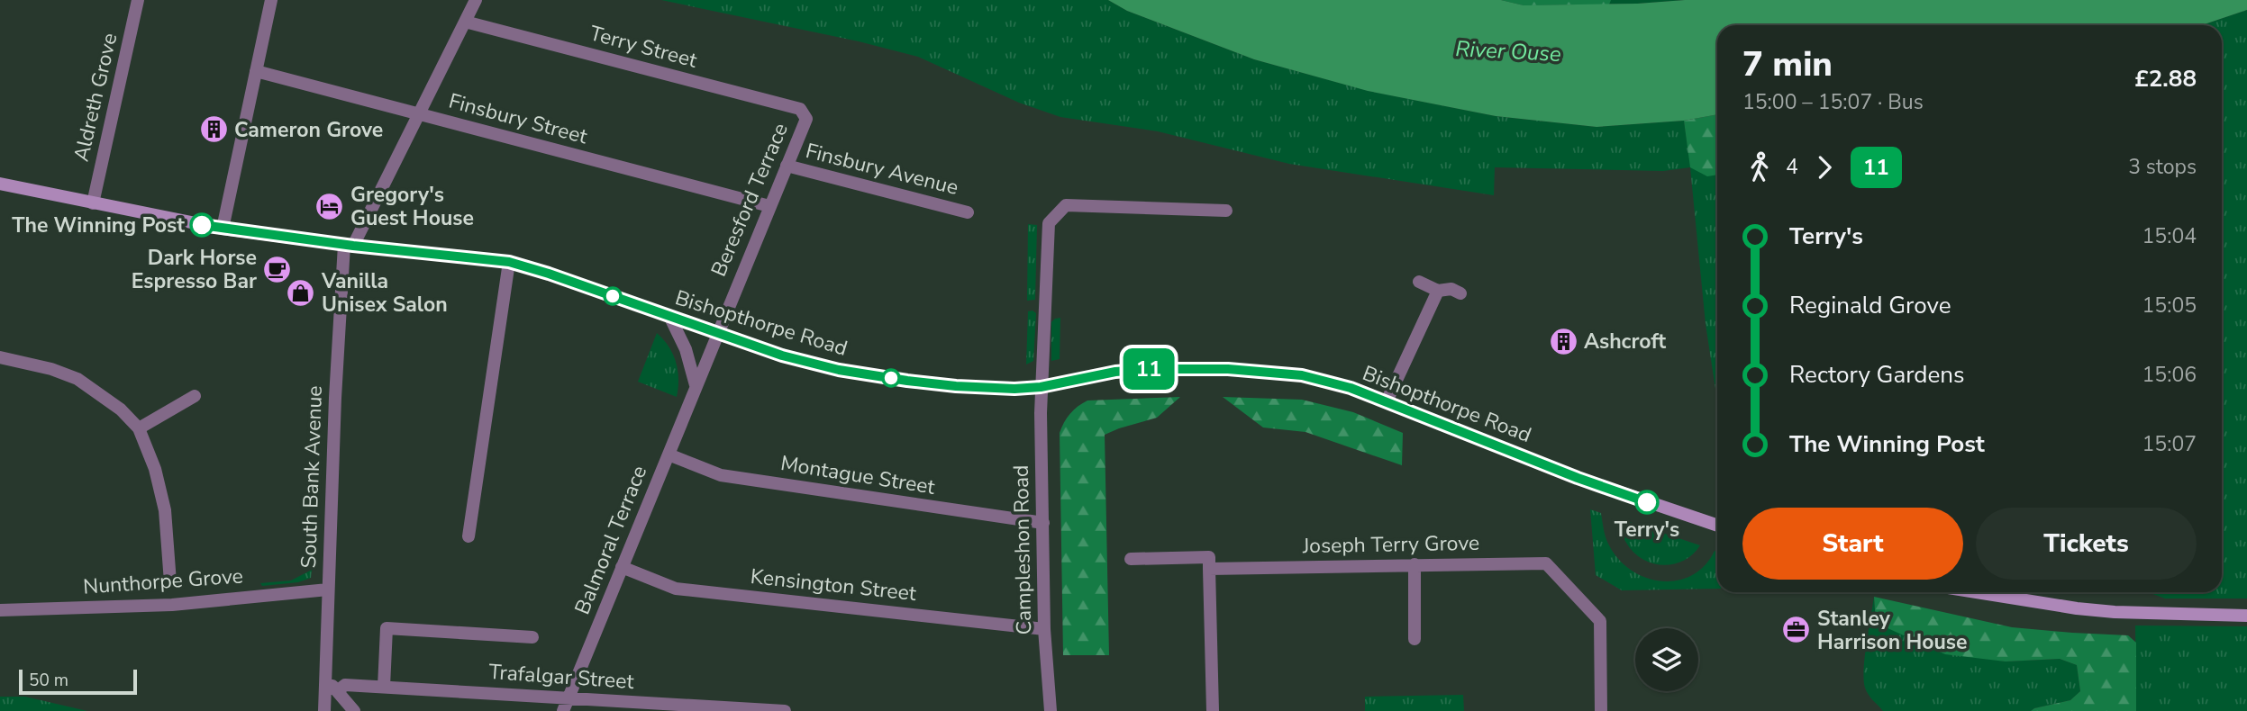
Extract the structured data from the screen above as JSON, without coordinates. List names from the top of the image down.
{
  "streets": {
    "street": [
      "Terry Street",
      "Aldreth Grove",
      "Finsbury Street",
      "Finsbury Avenue",
      "Beresford Terrace",
      "Bishopthorpe Road",
      "Montague Street",
      "South Bank Avenue",
      "Balmoral Terrace",
      "Joseph Terry Grove",
      "Campleshon Road",
      "Nunthorpe Grove",
      "Kensington Street",
      "Trafalgar Street"
    ]
  },
  "crossings": [
    ["Terry Street", "Beresford Terrace"],
    ["Aldreth Grove", "Bishopthorpe Road"],
    ["Finsbury Street", "Beresford Terrace"],
    ["Finsbury Avenue", "Beresford Terrace"],
    ["Beresford Terrace", "Bishopthorpe Road"],
    ["Beresford Terrace", "Balmoral Terrace"],
    ["Bishopthorpe Road", "South Bank Avenue"],
    ["Bishopthorpe Road", "Balmoral Terrace"],
    ["Bishopthorpe Road", "Campleshon Road"],
    ["Montague Street", "Balmoral Terrace"],
    ["Montague Street", "Campleshon Road"],
    ["South Bank Avenue", "Nunthorpe Grove"],
    ["Balmoral Terrace", "Kensington Street"],
    ["Balmoral Terrace", "Trafalgar Street"],
    ["Campleshon Road", "Kensington Street"]
  ],
  "water": ["River Ouse"],
  "places": {
    "building": ["Cameron Grove", "Ashcroft"],
    "hotel": ["Gregory's Guest House"],
    "other": ["The Winning Post", "Terry's"],
    "cafe": ["Dark Horse Espresso Bar"],
    "shop": ["Vanilla Unisex Salon"],
    "office": ["Stanley Harrison House"]
  },
  "lines": ["bus line 11"],
  "scale_bar": "50 m",
  "page": {
    "on_map": "11",
    "heading": ["7 min", "15:00 – 15:07 · Bus", "£2.88"],
    "legs": ["4", "11", "3 stops"],
    "list": [
      {
        "name": "Terry's",
        "value": "15:04"
      },
      {
        "name": "Reginald Grove",
        "value": "15:05"
      },
      {
        "name": "Rectory Gardens",
        "value": "15:06"
      },
      {
        "name": "The Winning Post",
        "value": "15:07"
      }
    ],
    "buttons": ["Start", "Tickets"],
    "scale": "50 m"
  }
}
